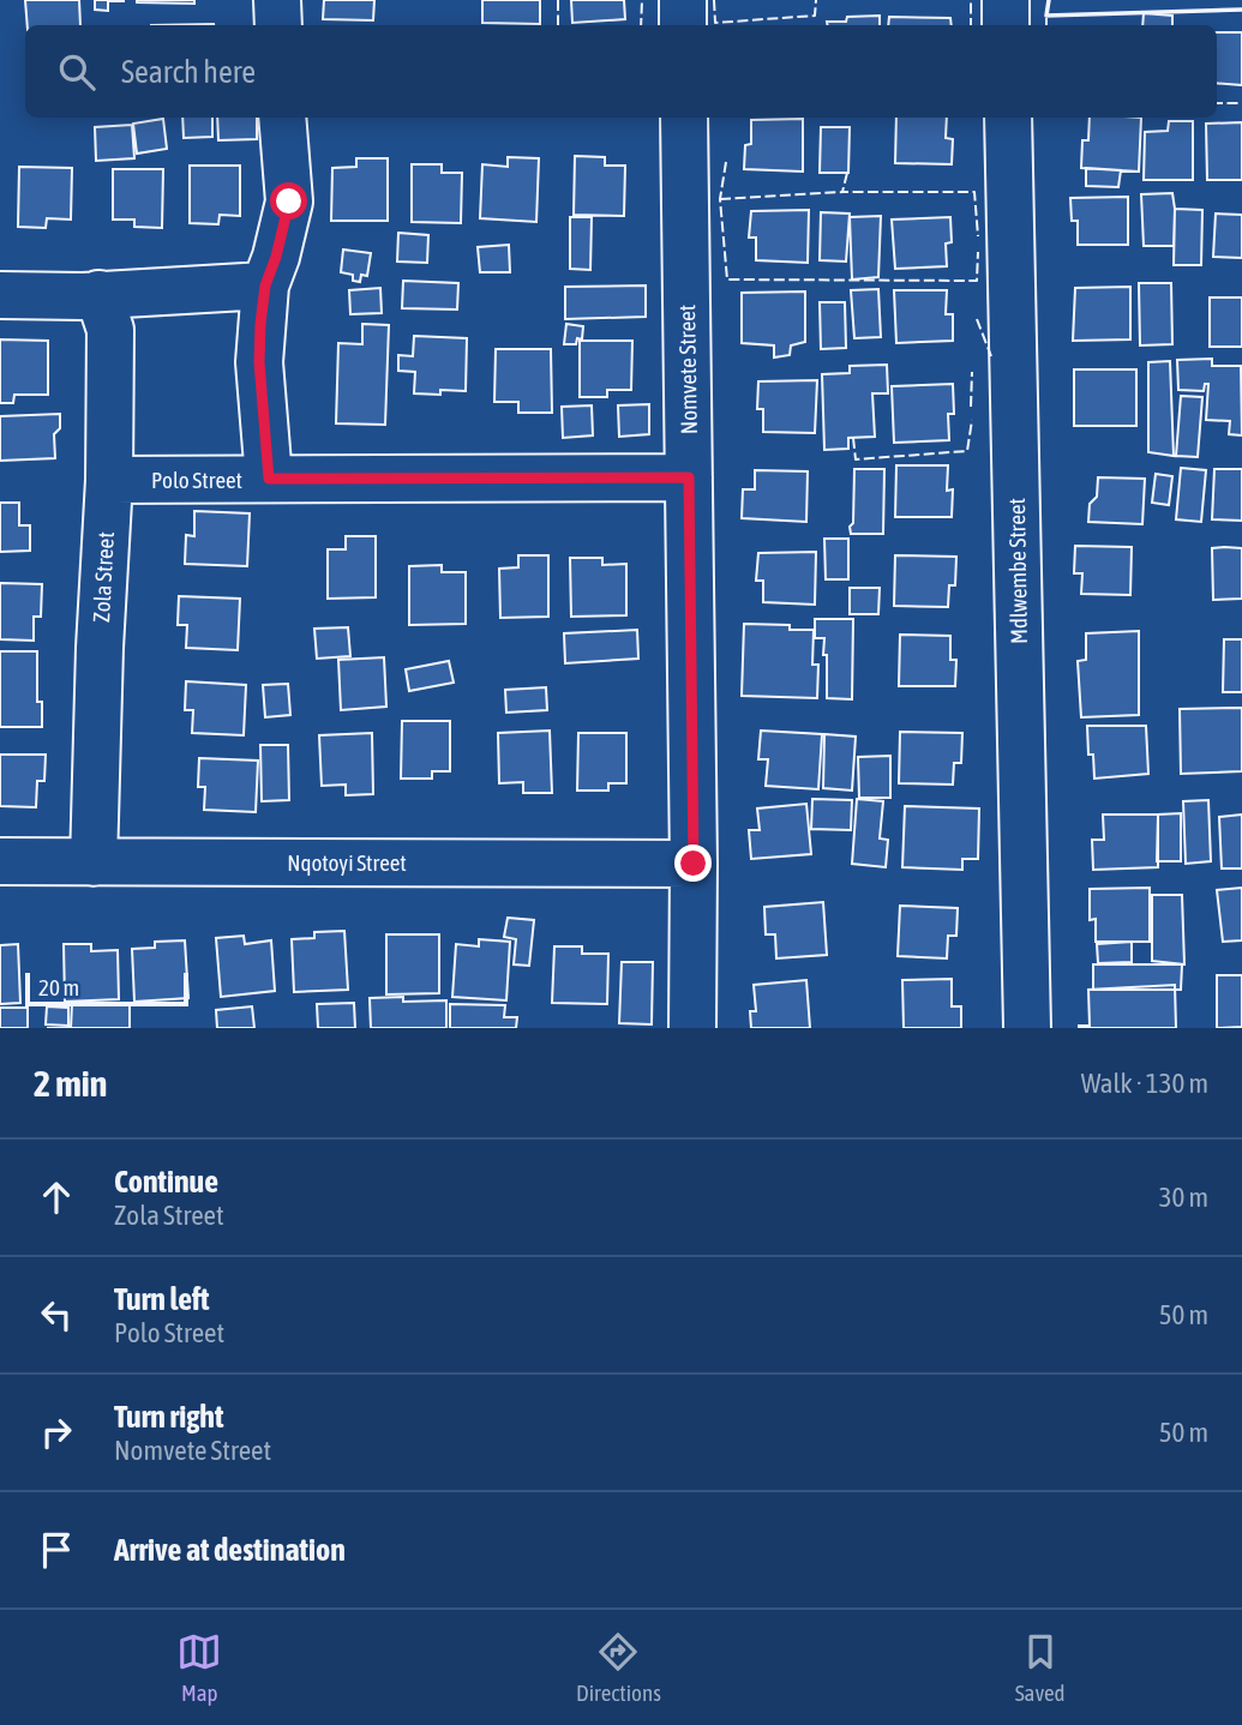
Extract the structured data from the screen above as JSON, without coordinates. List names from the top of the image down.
{
  "streets": {
    "street": [
      "Nomvete Street",
      "Polo Street",
      "Mdlwembe Street",
      "Zola Street",
      "Nqotoyi Street"
    ]
  },
  "crossings": [
    ["Nomvete Street", "Polo Street"],
    ["Nomvete Street", "Nqotoyi Street"],
    ["Polo Street", "Zola Street"],
    ["Zola Street", "Nqotoyi Street"]
  ],
  "scale_bar": "20 m",
  "page": {
    "search": "Search here",
    "scale": "20 m",
    "heading": ["2 min", "Walk · 130 m"],
    "list": [
      ["Continue", "Zola Street", "30 m"],
      ["Turn left", "Polo Street", "50 m"],
      ["Turn right", "Nomvete Street", "50 m"],
      "Arrive at destination"
    ],
    "nav": ["Map", "Directions", "Saved"]
  }
}
